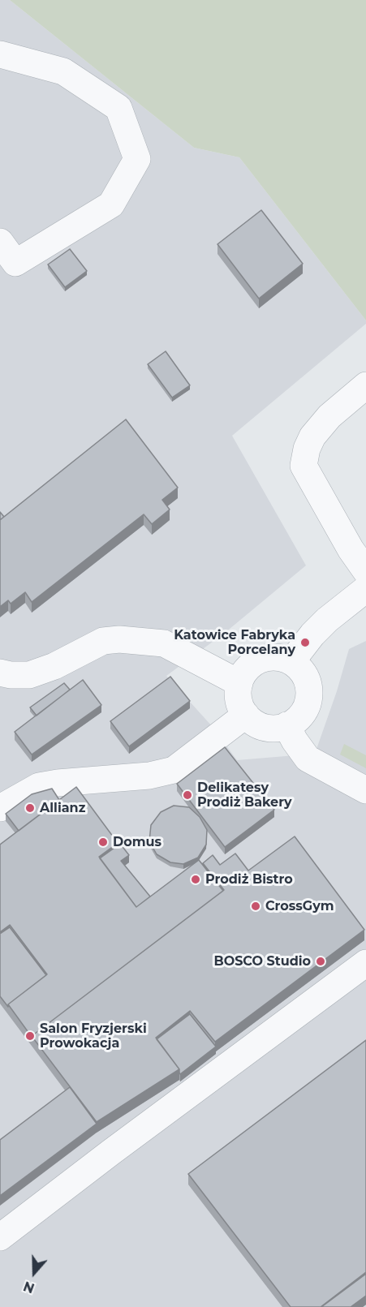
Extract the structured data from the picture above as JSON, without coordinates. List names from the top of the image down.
{
  "places": [
    "Katowice Fabryka Porcelany",
    "Delikatesy Prodiż Bakery",
    "Allianz",
    "Domus",
    "Prodiż Bistro",
    "CrossGym",
    "BOSCO Studio",
    "Salon Fryzjerski Prowokacja"
  ],
  "north": "bottom"
}
